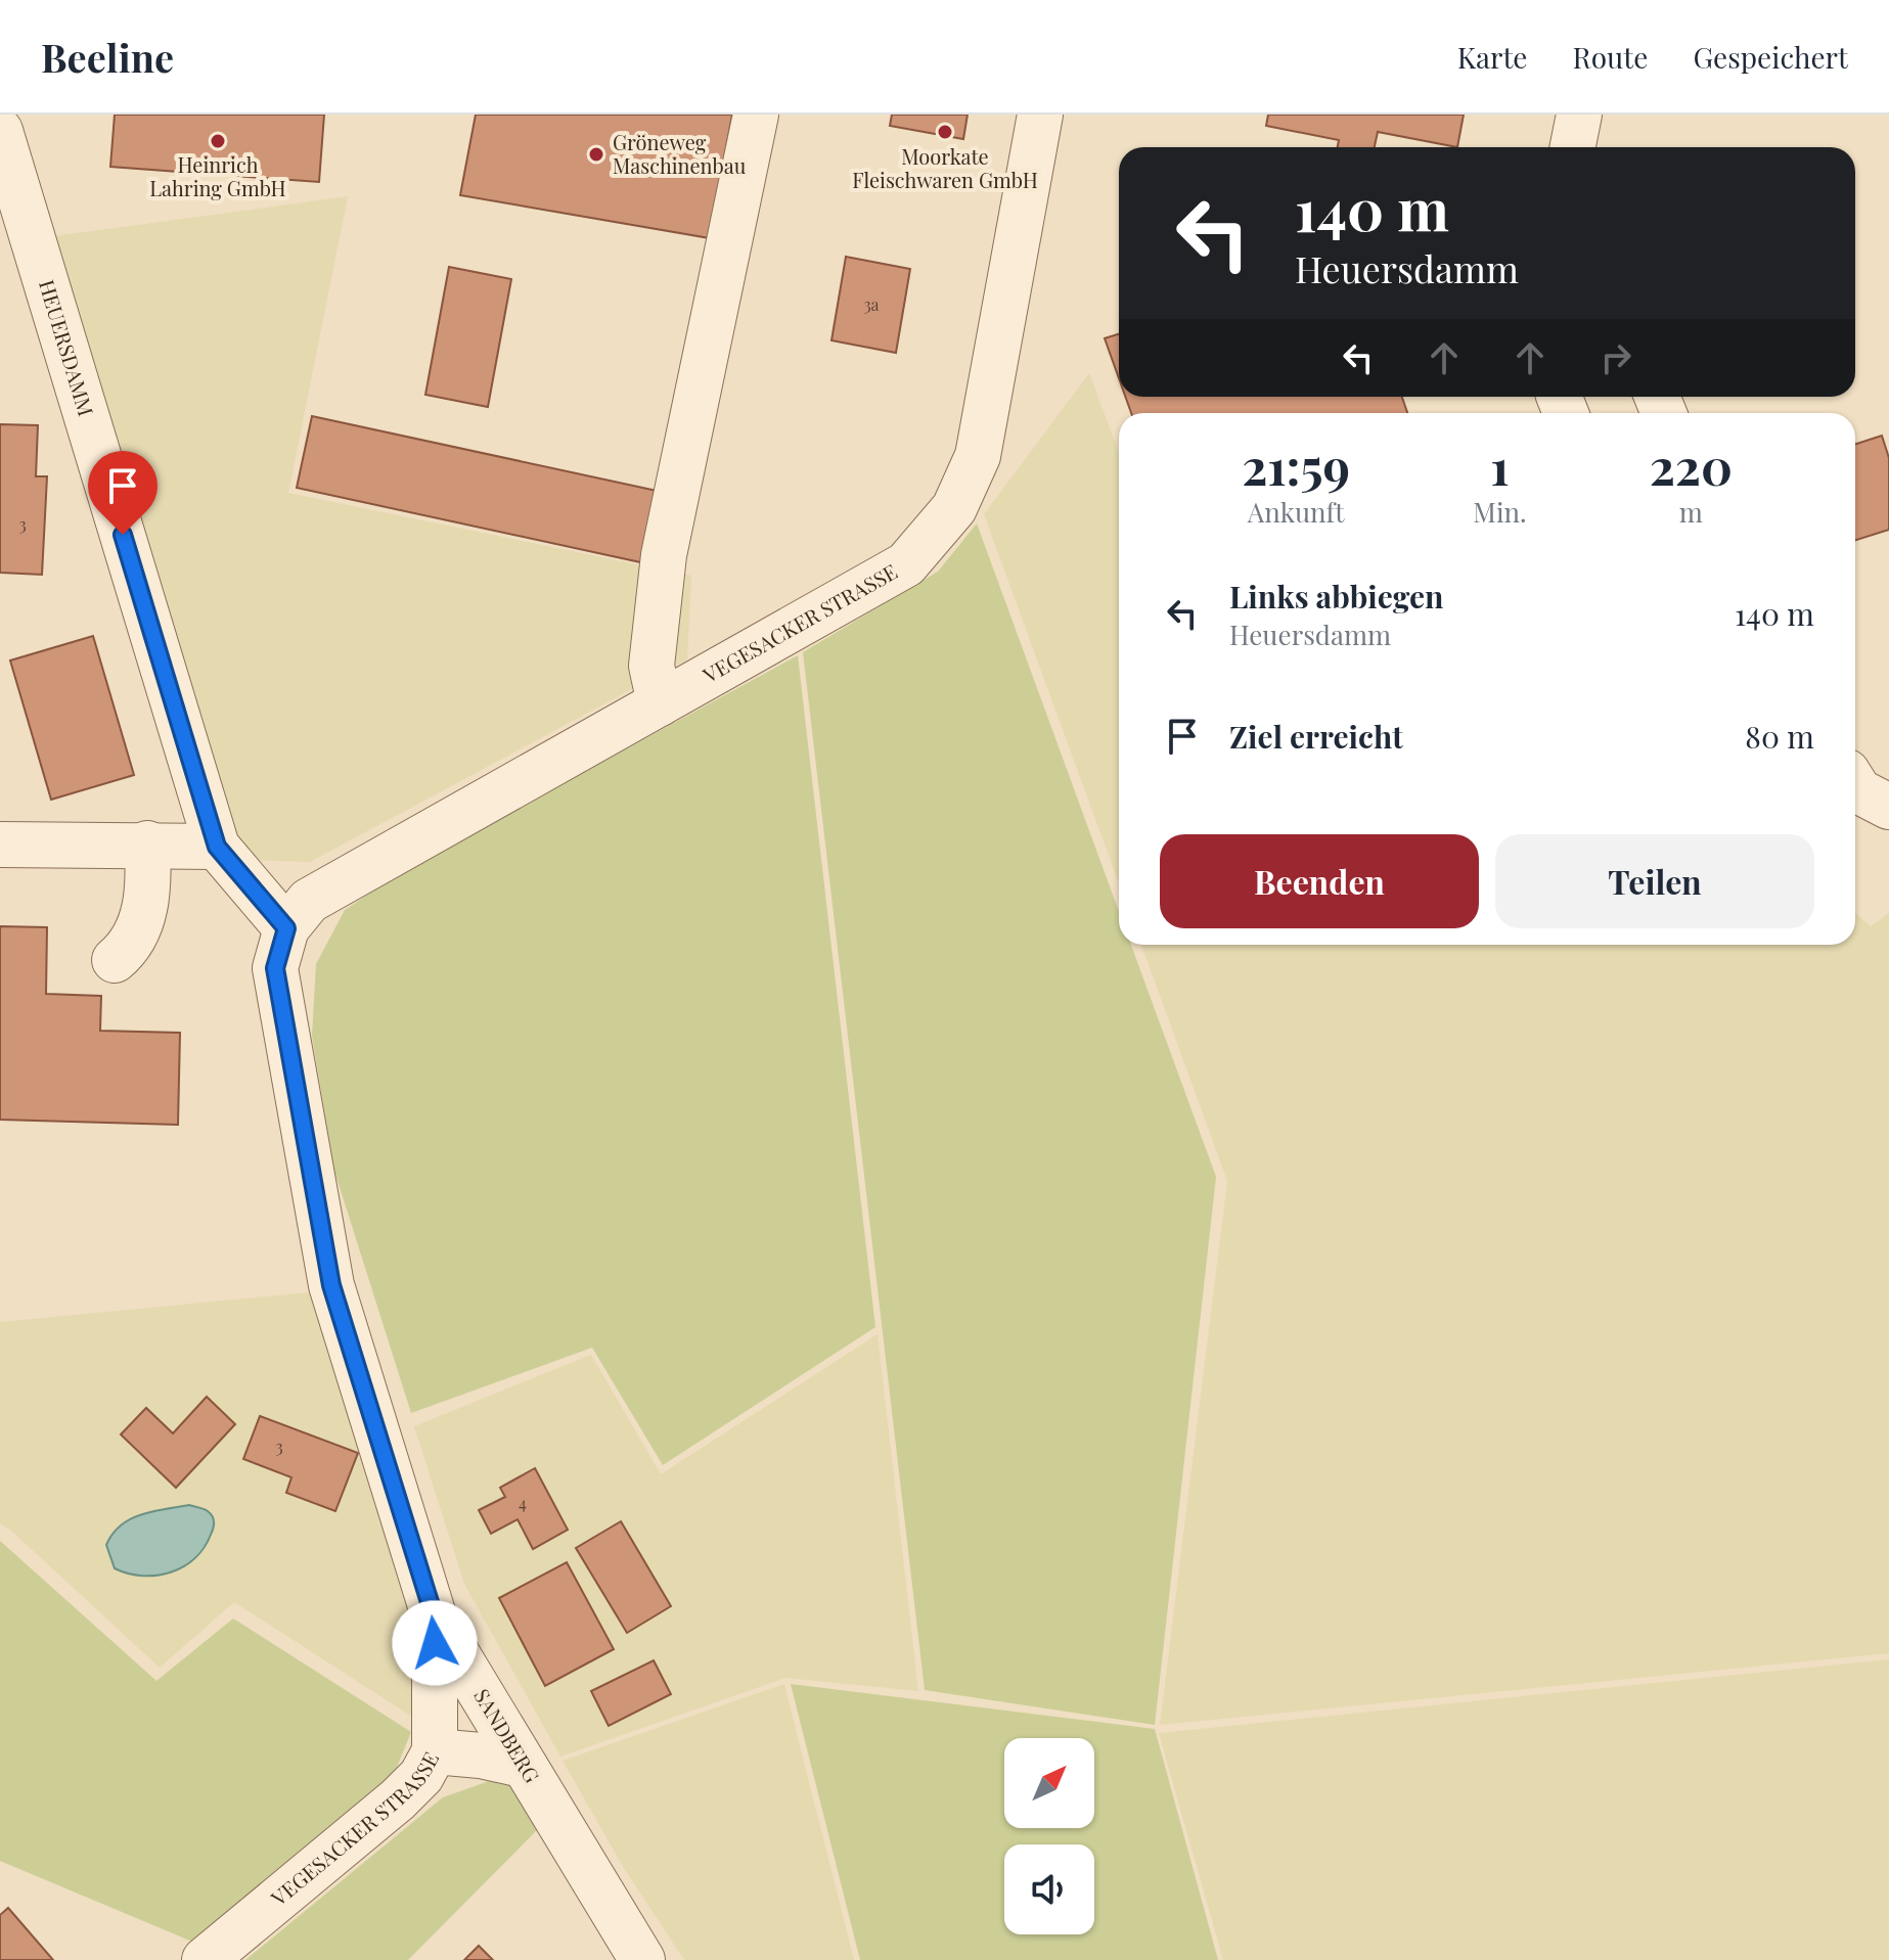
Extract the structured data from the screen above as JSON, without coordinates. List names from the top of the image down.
{
  "streets": {
    "street": ["HEUERSDAMM", "VEGESACKER STRASSE", "SANDBERG"]
  },
  "crossings": [
    ["HEUERSDAMM", "VEGESACKER STRASSE"],
    ["HEUERSDAMM", "SANDBERG"],
    ["VEGESACKER STRASSE", "SANDBERG"]
  ],
  "places": ["Moorkate Fleischwaren GmbH", "Heinrich Lahring GmbH", "Gröneweg Maschinenbau"],
  "house_numbers": [
    "3a",
    "3",
    "3",
    "4"
  ],
  "north": "top right",
  "page": {
    "header": "Beeline",
    "nav": ["Karte", "Route", "Gespeichert"],
    "turn": ["140 m", "Heuersdamm"],
    "eta": [
      "21:59",
      "Ankunft",
      "1",
      "Min.",
      "220",
      "m"
    ],
    "list": [
      {
        "name": "Links abbiegen",
        "note": "Heuersdamm",
        "value": "140 m"
      },
      {
        "name": "Ziel erreicht",
        "value": "80 m"
      }
    ],
    "buttons": ["Beenden", "Teilen"]
  }
}
